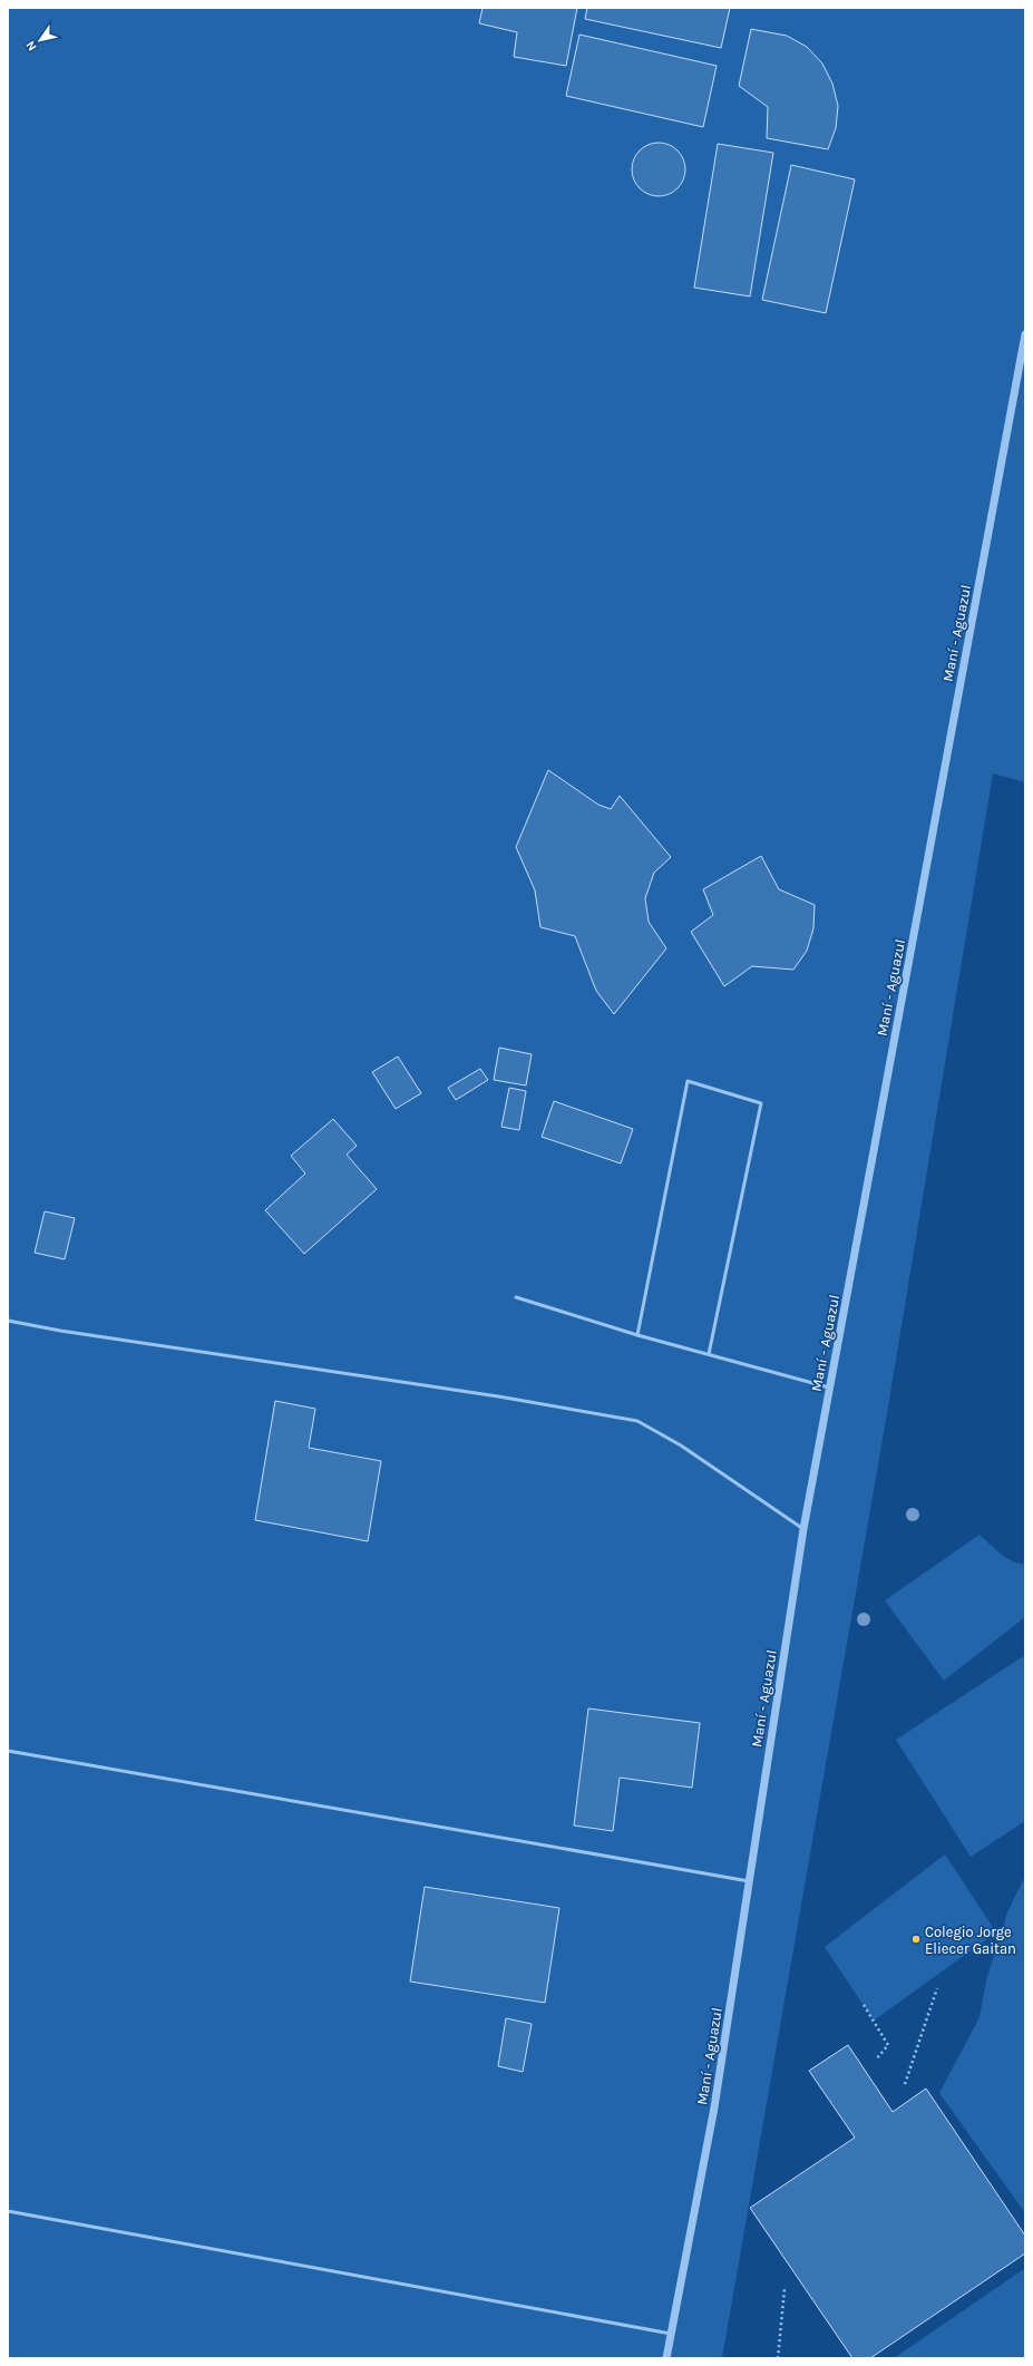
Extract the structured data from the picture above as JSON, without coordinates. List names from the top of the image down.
{
  "streets": {
    "street": ["Maní - Aguazul"]
  },
  "places": ["Colegio Jorge Eliecer Gaitan"],
  "north": "bottom left"
}
